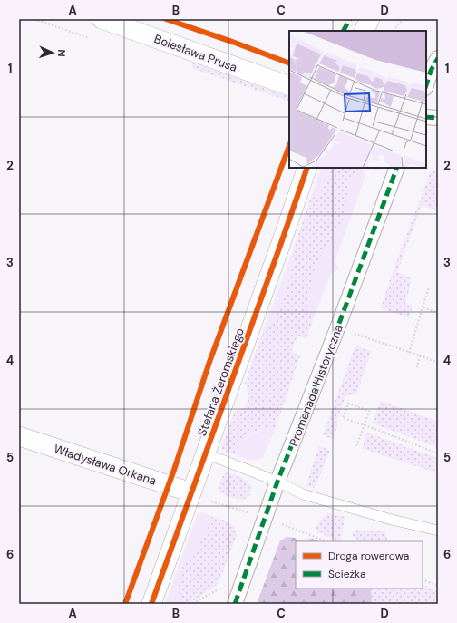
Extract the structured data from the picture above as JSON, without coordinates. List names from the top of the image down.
{
  "streets": {
    "street": [
      "Bolesława Prusa",
      "Stefana Żeromskiego",
      "Promenada Historyczna",
      "Władysława Orkana"
    ]
  },
  "crossings": [
    ["Stefana Żeromskiego", "Władysława Orkana"]
  ],
  "legend": ["Droga rowerowa", "Ścieżka"],
  "north": "right",
  "grid": {
    "columns": [
      "A",
      "B",
      "C",
      "D"
    ],
    "rows": [
      "1",
      "2",
      "3",
      "4",
      "5",
      "6"
    ]
  }
}
